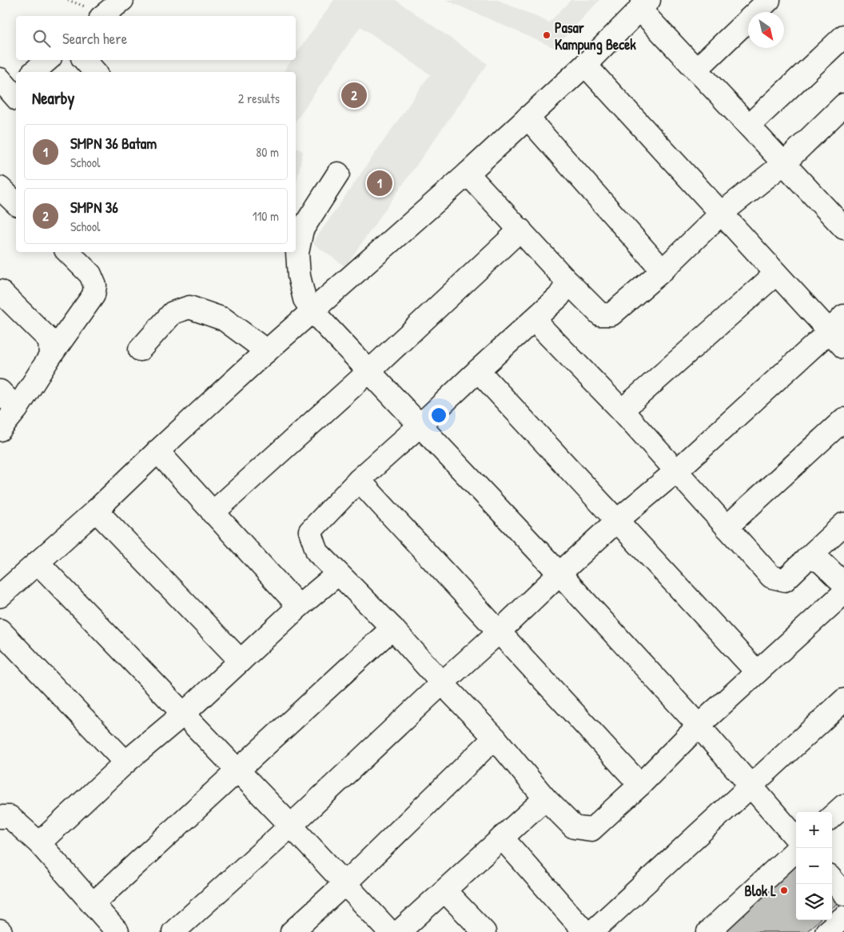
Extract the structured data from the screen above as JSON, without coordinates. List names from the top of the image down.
{
  "places": ["Pasar Kampung Becek", "Blok L"],
  "north": "bottom right",
  "page": {
    "search": "Search here",
    "heading": ["Nearby", "2 results"],
    "pins": ["2", "1"],
    "list": [
      {
        "mark": "1",
        "name": "SMPN 36 Batam",
        "note": "School",
        "value": "80 m"
      },
      {
        "mark": "2",
        "name": "SMPN 36",
        "note": "School",
        "value": "110 m"
      }
    ],
    "map_buttons": ["+", "−"]
  }
}
